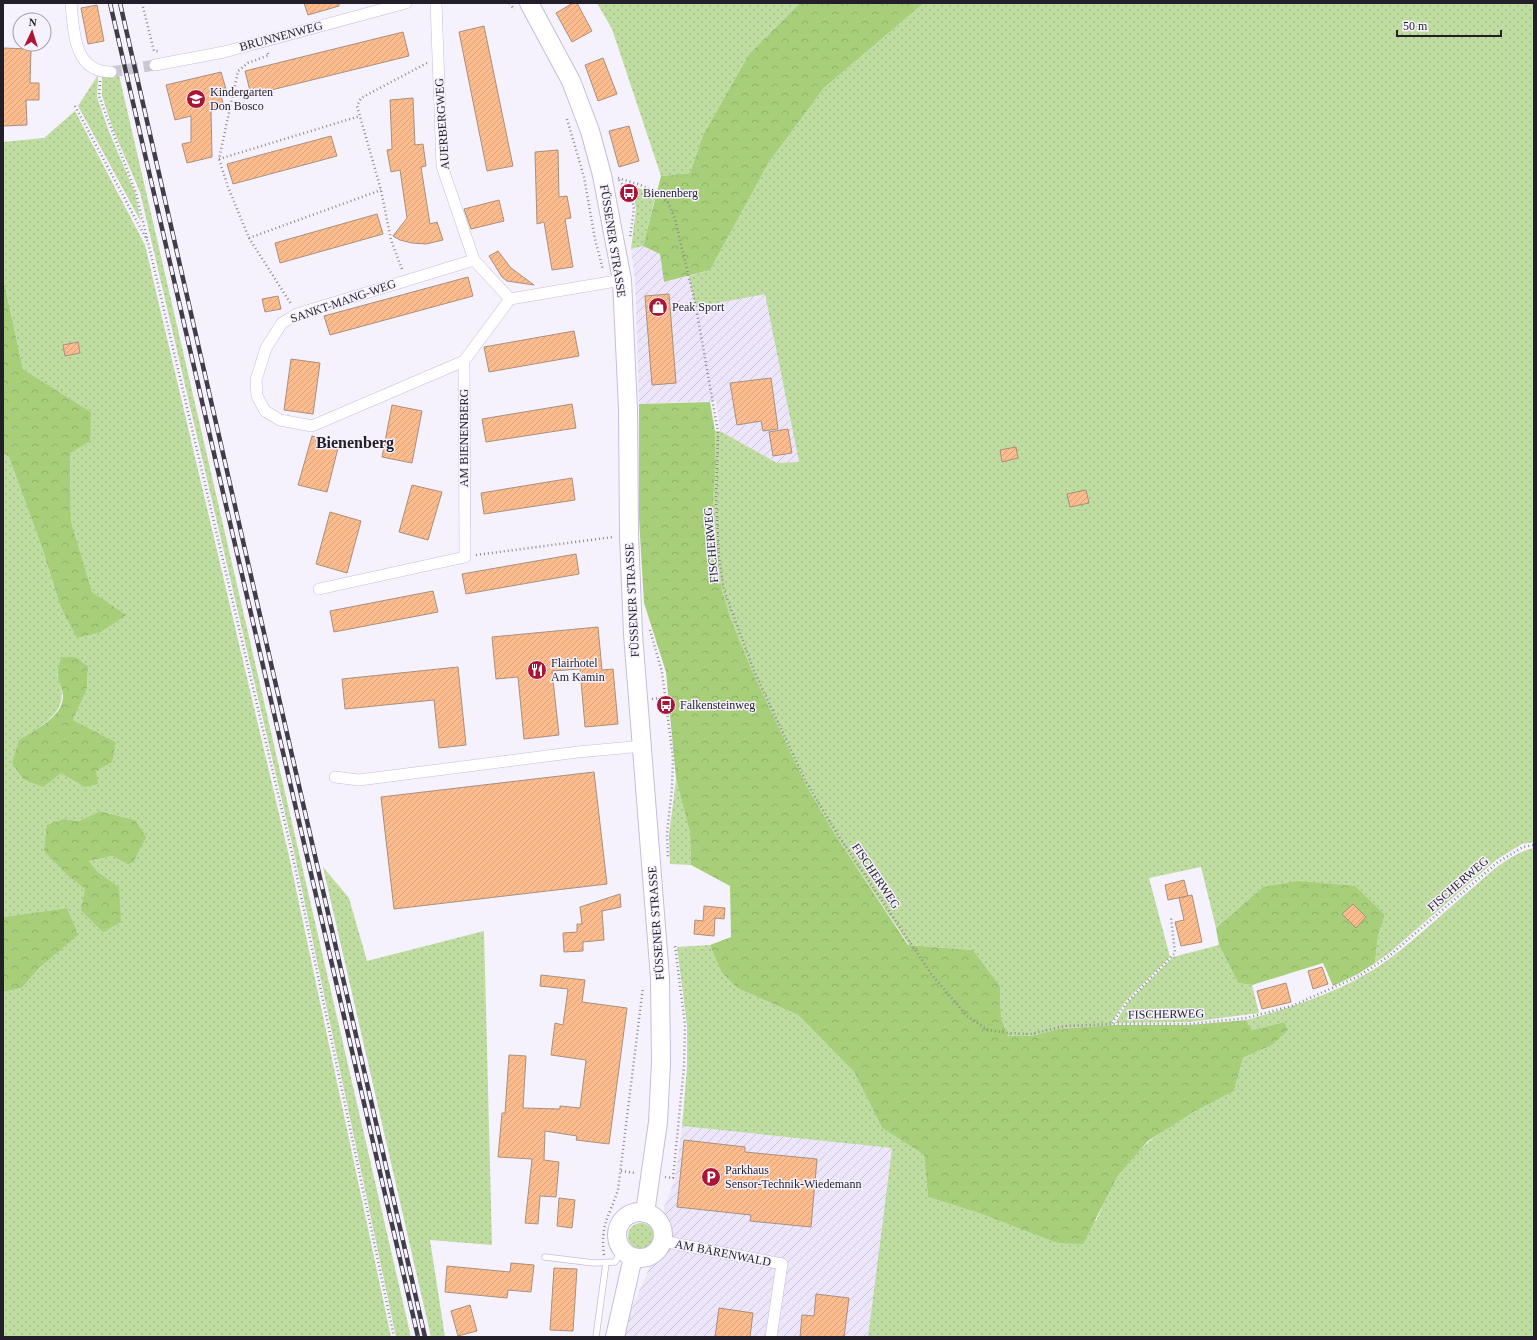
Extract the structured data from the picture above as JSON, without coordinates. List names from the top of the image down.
{
  "streets": {
    "main road": ["FÜSSENER STRASSE"],
    "street": [
      "BRUNNENWEG",
      "AUERBERGWEG",
      "SANKT-MANG-WEG",
      "AM BIENENBERG",
      "AM BÄRENWALD"
    ],
    "path": ["FISCHERWEG"]
  },
  "crossings": [
    ["AUERBERGWEG", "SANKT-MANG-WEG"],
    ["FÜSSENER STRASSE", "FISCHERWEG"],
    ["FÜSSENER STRASSE", "AM BÄRENWALD"],
    ["SANKT-MANG-WEG", "AM BIENENBERG"]
  ],
  "districts": ["Bienenberg"],
  "places": {
    "school or university": ["Kindergarten Don Bosco"],
    "bus stop": ["Bienenberg", "Falkensteinweg"],
    "shop": ["Peak Sport"],
    "restaurant": ["Flairhotel Am Kamin"],
    "parking": ["Parkhaus Sensor-Technik-Wiedemann"]
  },
  "scale_bar": "50 m",
  "north": "top"
}
